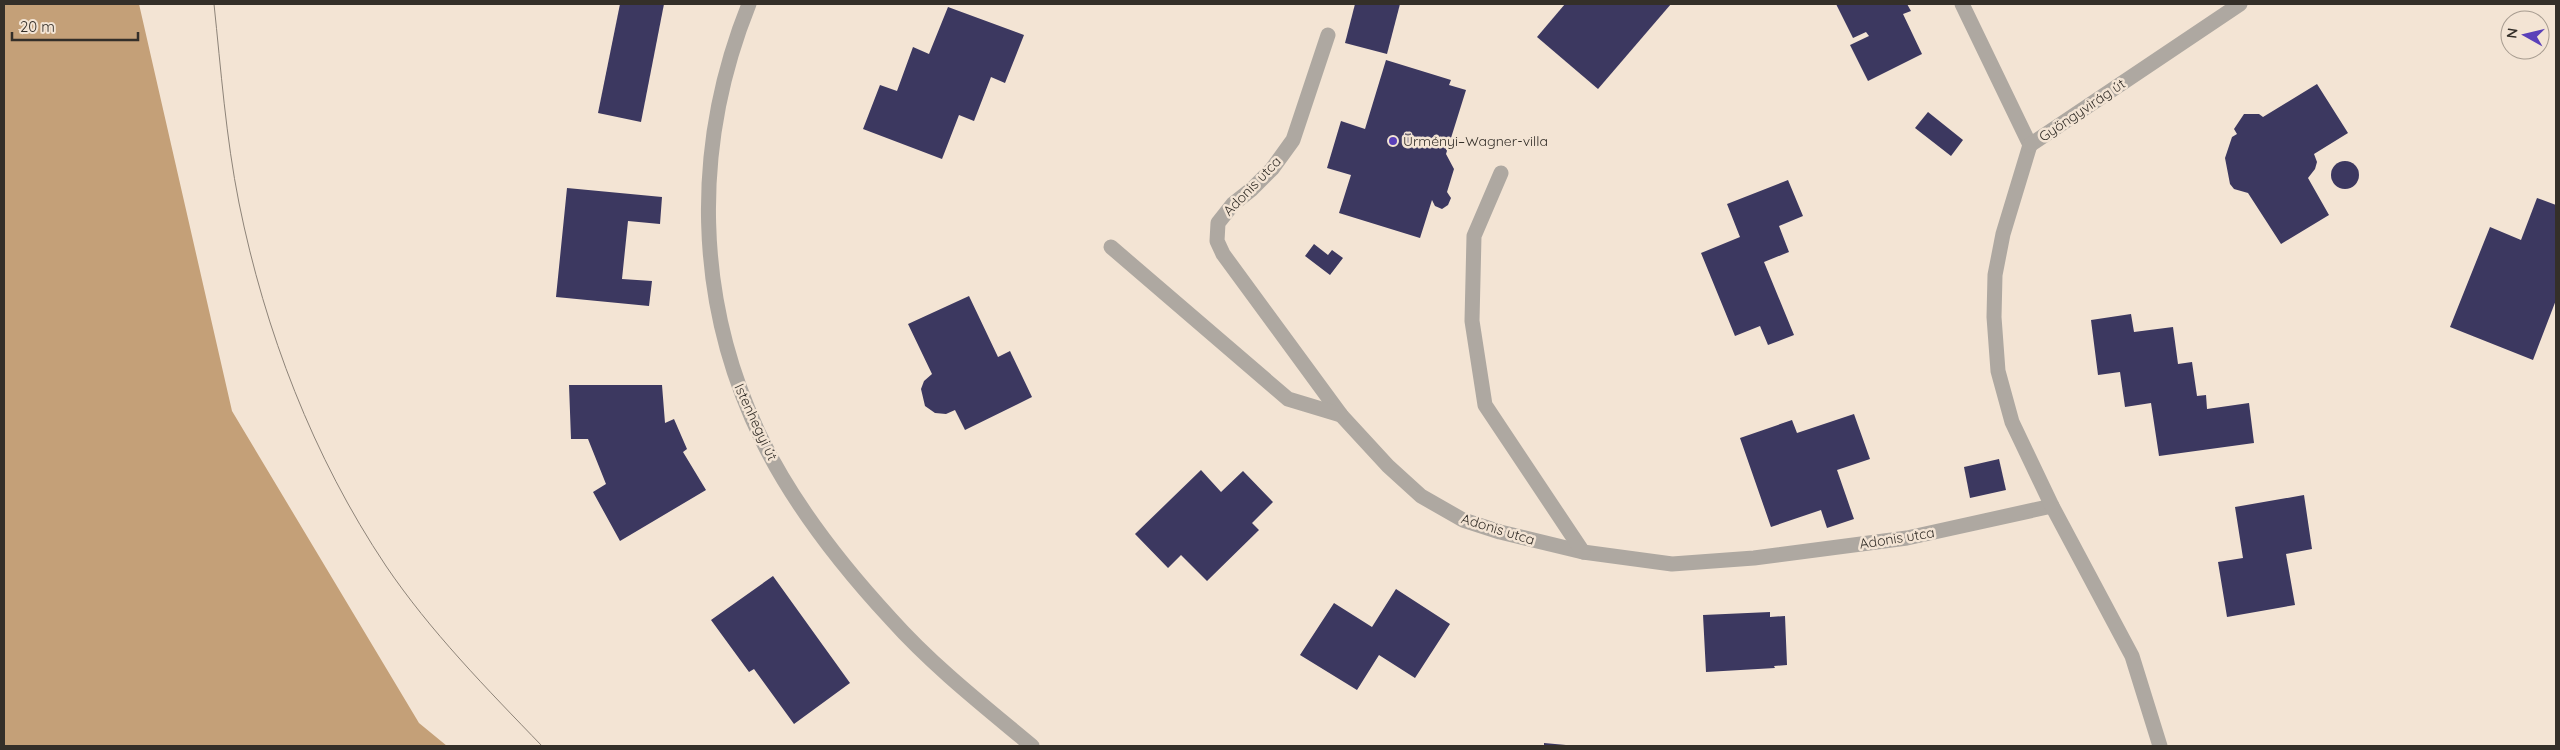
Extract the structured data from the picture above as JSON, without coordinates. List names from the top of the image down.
{
  "streets": {
    "street": ["Gyöngyvirág út", "Adonis utca", "Istenhegyi út"]
  },
  "places": ["Ürményi–Wagner-villa"],
  "scale_bar": "20 m",
  "north": "left"
}
